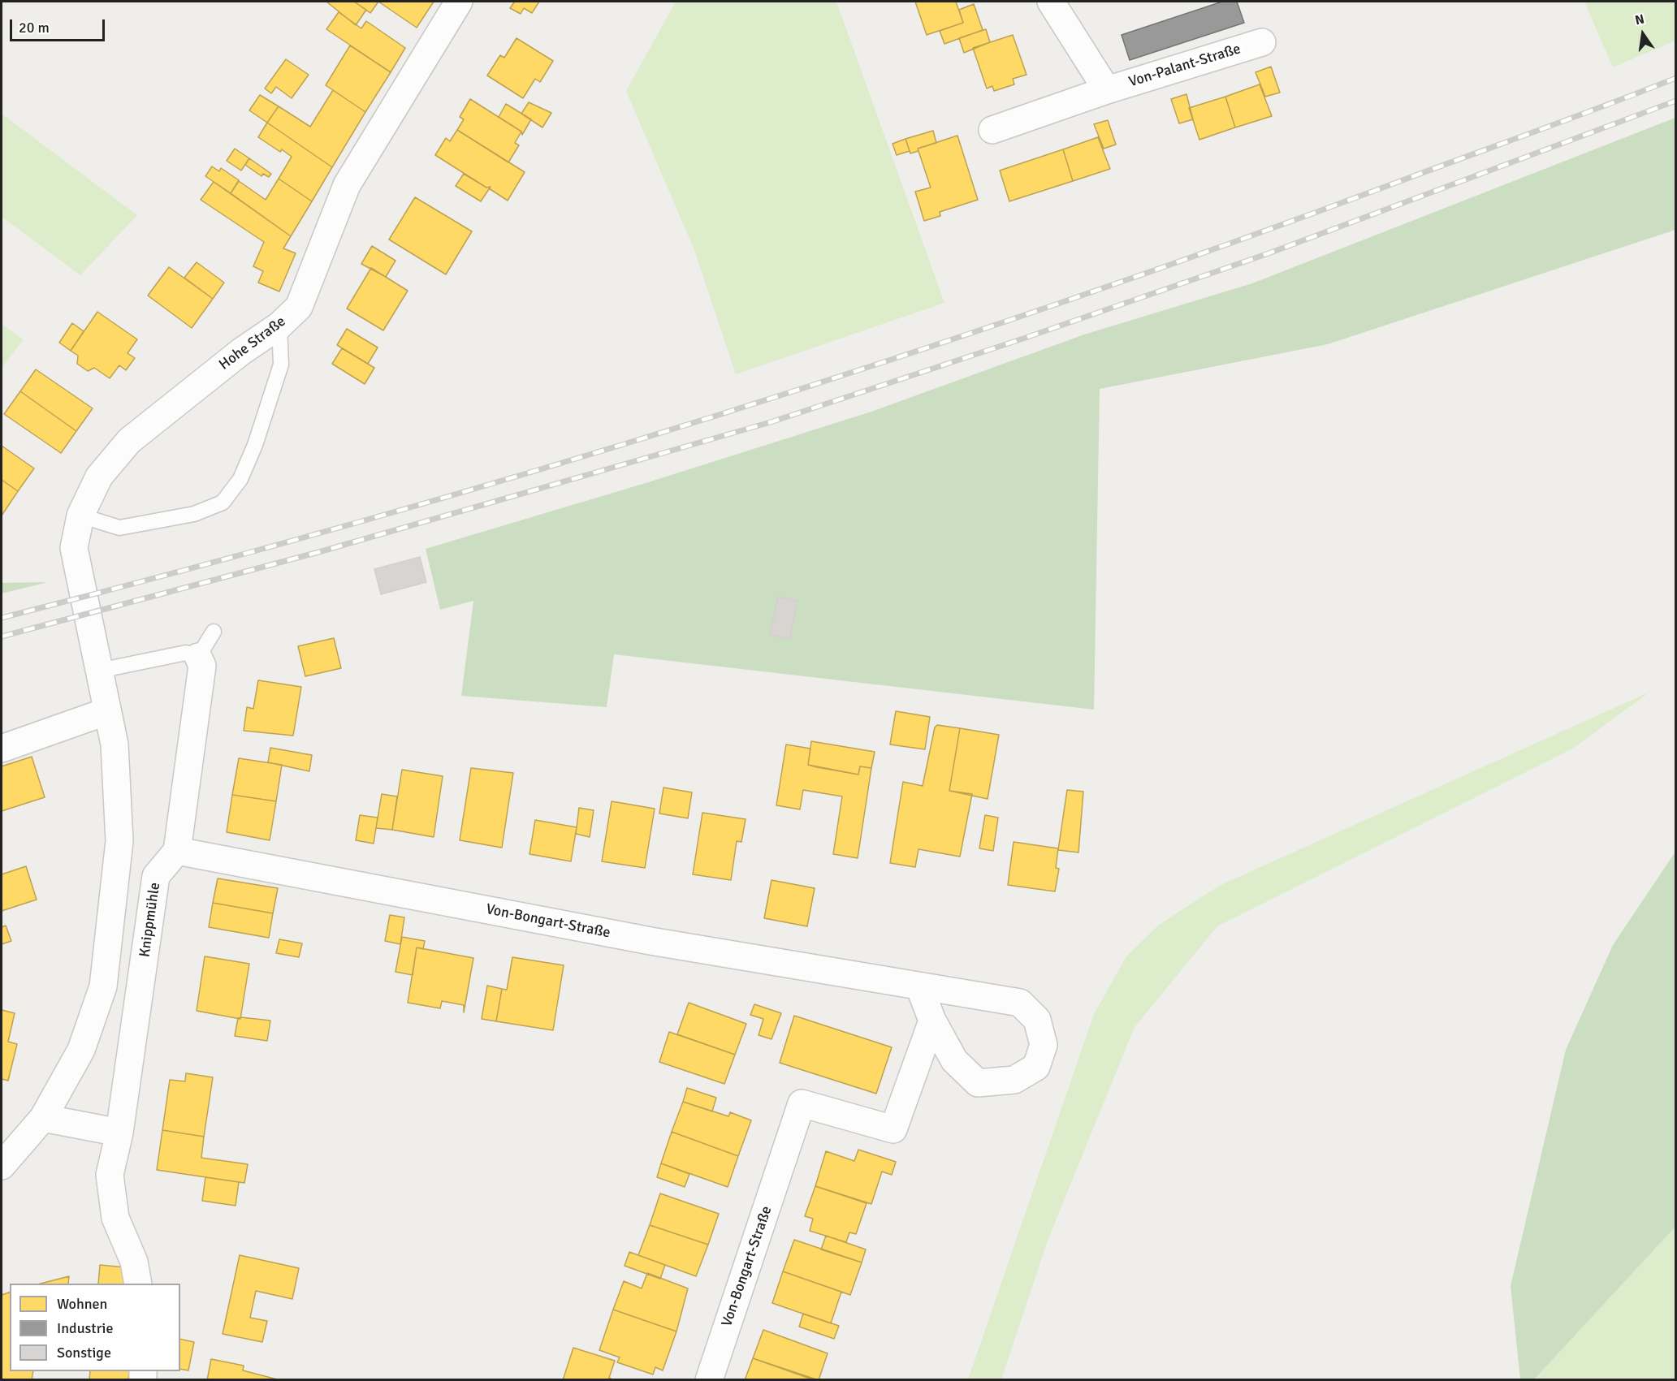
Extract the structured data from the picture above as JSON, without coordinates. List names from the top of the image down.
{
  "streets": {
    "street": [
      "Von-Palant-Straße",
      "Hohe Straße",
      "Knippmühle",
      "Von-Bongart-Straße"
    ]
  },
  "crossings": [
    ["Knippmühle", "Von-Bongart-Straße"]
  ],
  "legend": ["Wohnen", "Industrie", "Sonstige"],
  "scale_bar": "20 m",
  "north": "top"
}
